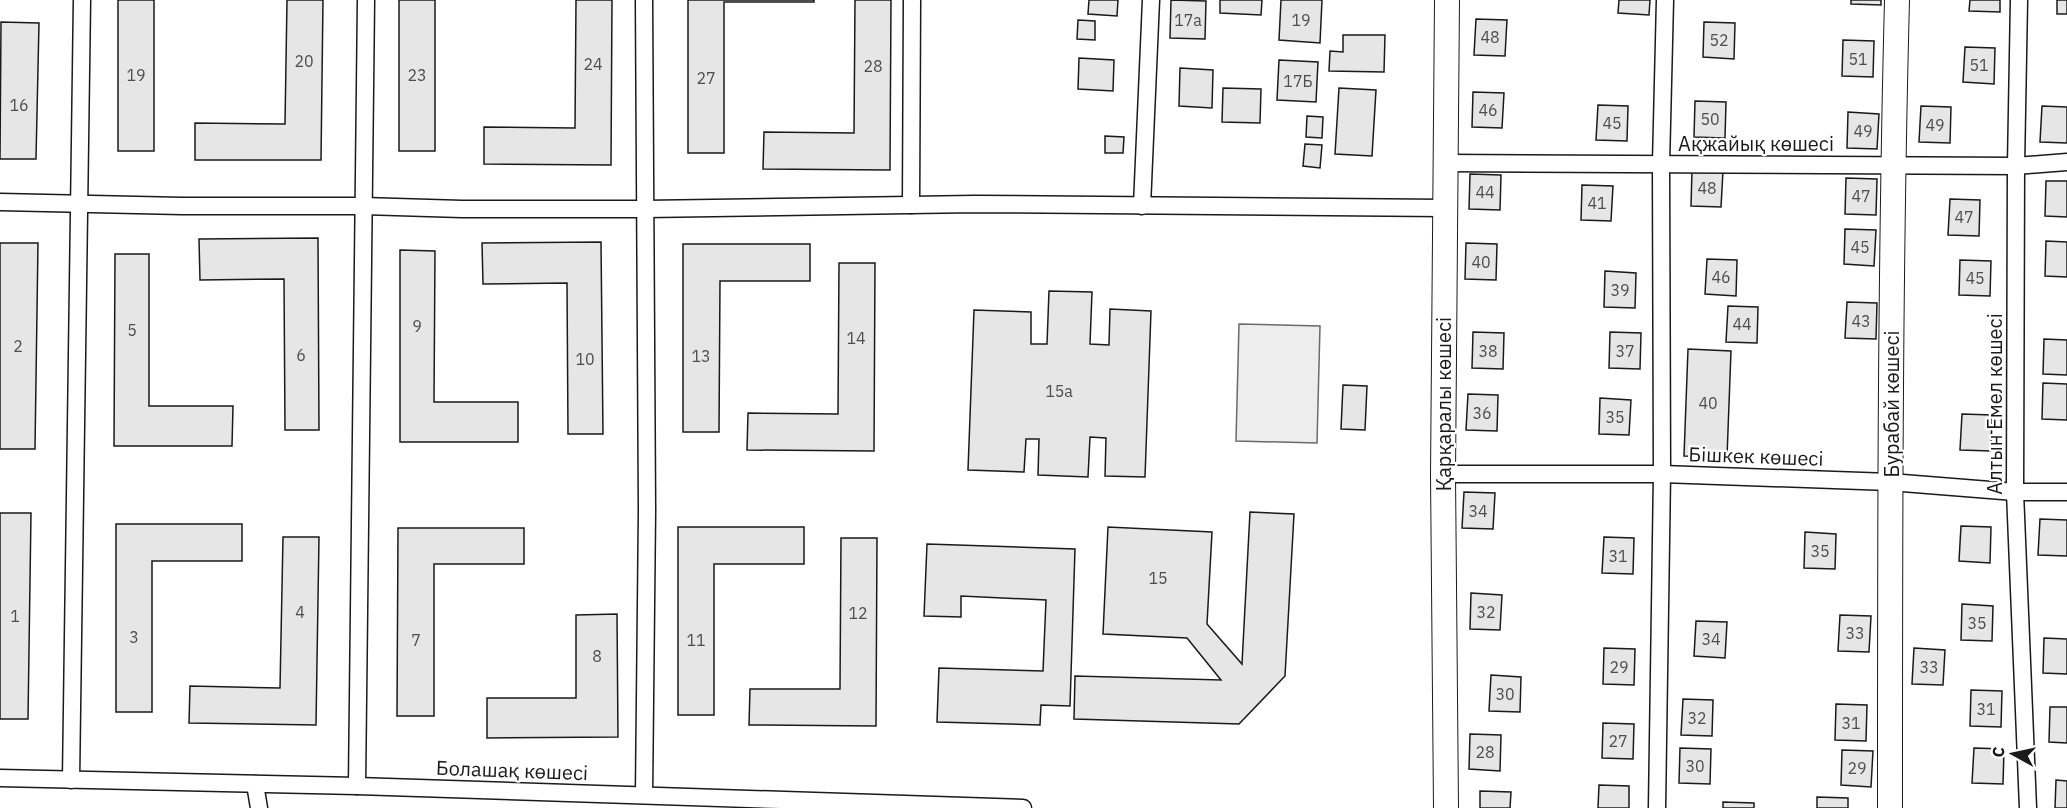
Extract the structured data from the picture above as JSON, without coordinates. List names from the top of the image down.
{
  "streets": {
    "street": [
      "Ақжайық көшесі",
      "Қарқаралы көшесі",
      "Бурабай көшесі",
      "Алтын Емел көшесі",
      "Бішкек көшесі",
      "Болашақ көшесі"
    ]
  },
  "crossings": [
    ["Ақжайық көшесі", "Қарқаралы көшесі"],
    ["Ақжайық көшесі", "Бурабай көшесі"],
    ["Ақжайық көшесі", "Алтын Емел көшесі"],
    ["Қарқаралы көшесі", "Бішкек көшесі"],
    ["Бурабай көшесі", "Бішкек көшесі"],
    ["Алтын Емел көшесі", "Бішкек көшесі"]
  ],
  "house_numbers": [
    "17а",
    "19",
    "48",
    "52",
    "51",
    "20",
    "24",
    "51",
    "28",
    "19",
    "23",
    "27",
    "17Б",
    "16",
    "46",
    "50",
    "45",
    "49",
    "49",
    "48",
    "44",
    "47",
    "41",
    "47",
    "45",
    "40",
    "46",
    "45",
    "39",
    "43",
    "44",
    "9",
    "5",
    "14",
    "2",
    "38",
    "37",
    "6",
    "13",
    "10",
    "15а",
    "40",
    "36",
    "35",
    "34",
    "35",
    "31",
    "15",
    "4",
    "32",
    "12",
    "1",
    "35",
    "33",
    "3",
    "34",
    "7",
    "11",
    "8",
    "29",
    "33",
    "30",
    "31",
    "32",
    "31",
    "27",
    "28",
    "30",
    "29"
  ],
  "north": "left"
}
